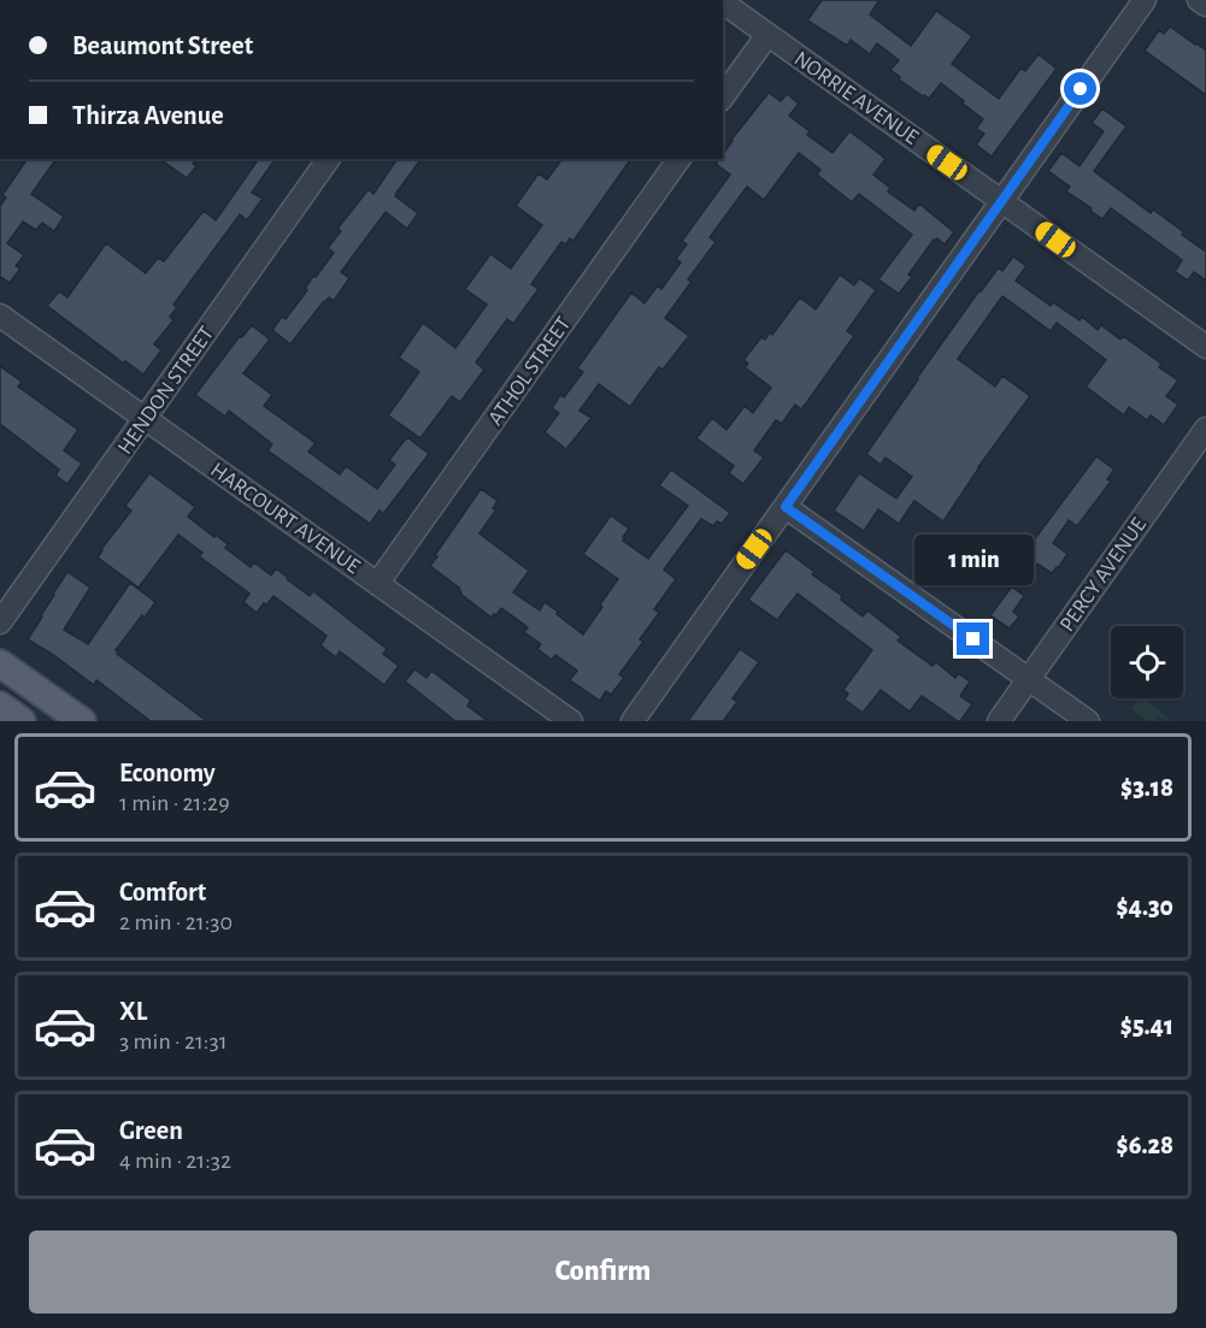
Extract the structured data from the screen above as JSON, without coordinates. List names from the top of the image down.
{
  "streets": {
    "street": [
      "NORRIE AVENUE",
      "ATHOL STREET",
      "HENDON STREET",
      "HARCOURT AVENUE",
      "PERCY AVENUE"
    ]
  },
  "crossings": [
    ["ATHOL STREET", "HARCOURT AVENUE"],
    ["HENDON STREET", "HARCOURT AVENUE"]
  ],
  "page": {
    "banner": ["Beaumont Street", "Thirza Avenue"],
    "bubble": "1 min",
    "list": [
      {
        "name": "Economy",
        "note": "1 min · 21:29",
        "value": "$3.18"
      },
      {
        "name": "Comfort",
        "note": "2 min · 21:30",
        "value": "$4.30"
      },
      {
        "name": "XL",
        "note": "3 min · 21:31",
        "value": "$5.41"
      },
      {
        "name": "Green",
        "note": "4 min · 21:32",
        "value": "$6.28"
      }
    ],
    "buttons": "Confirm"
  }
}
